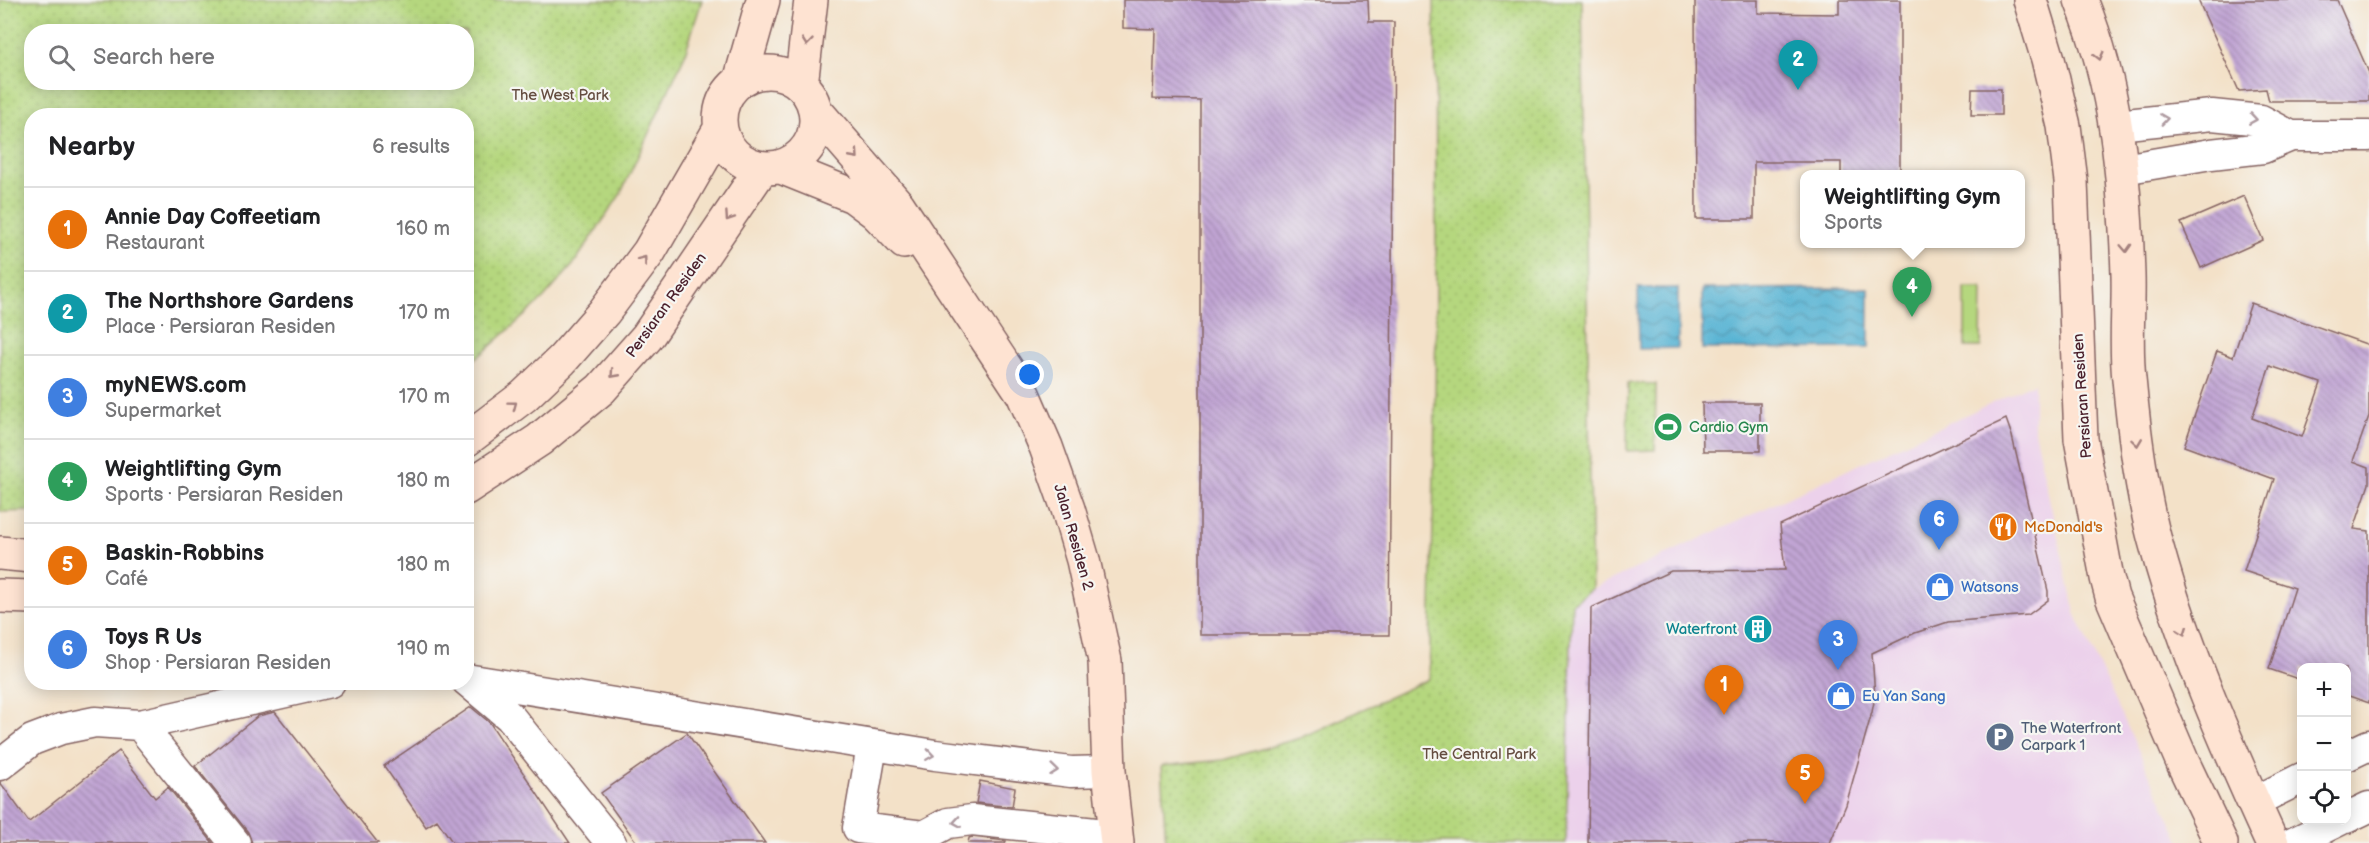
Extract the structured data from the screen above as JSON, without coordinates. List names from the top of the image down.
{
  "streets": {
    "street": ["Persiaran Residen", "Jalan Residen 2"]
  },
  "crossings": [
    ["Persiaran Residen", "Jalan Residen 2"]
  ],
  "parks": ["The West Park", "The Central Park"],
  "places": {
    "sports": ["Cardio Gym"],
    "restaurant": ["McDonald's"],
    "shop": ["Watsons", "Eu Yan Sang"],
    "building": ["Waterfront"],
    "parking": ["The Waterfront Carpark 1"]
  },
  "page": {
    "search": "Search here",
    "pins": [
      "2",
      "4",
      "6",
      "3",
      "1",
      "5"
    ],
    "heading": ["Nearby", "6 results"],
    "popup": ["Weightlifting Gym", "Sports"],
    "list": [
      {
        "mark": "1",
        "name": "Annie Day Coffeetiam",
        "note": "Restaurant",
        "value": "160 m"
      },
      {
        "mark": "2",
        "name": "The Northshore Gardens",
        "note": "Place · Persiaran Residen",
        "value": "170 m"
      },
      {
        "mark": "3",
        "name": "myNEWS.com",
        "note": "Supermarket",
        "value": "170 m"
      },
      {
        "mark": "4",
        "name": "Weightlifting Gym",
        "note": "Sports · Persiaran Residen",
        "value": "180 m"
      },
      {
        "mark": "5",
        "name": "Baskin-Robbins",
        "note": "Café",
        "value": "180 m"
      },
      {
        "mark": "6",
        "name": "Toys R Us",
        "note": "Shop · Persiaran Residen",
        "value": "190 m"
      }
    ],
    "map_buttons": ["+", "−"]
  }
}
